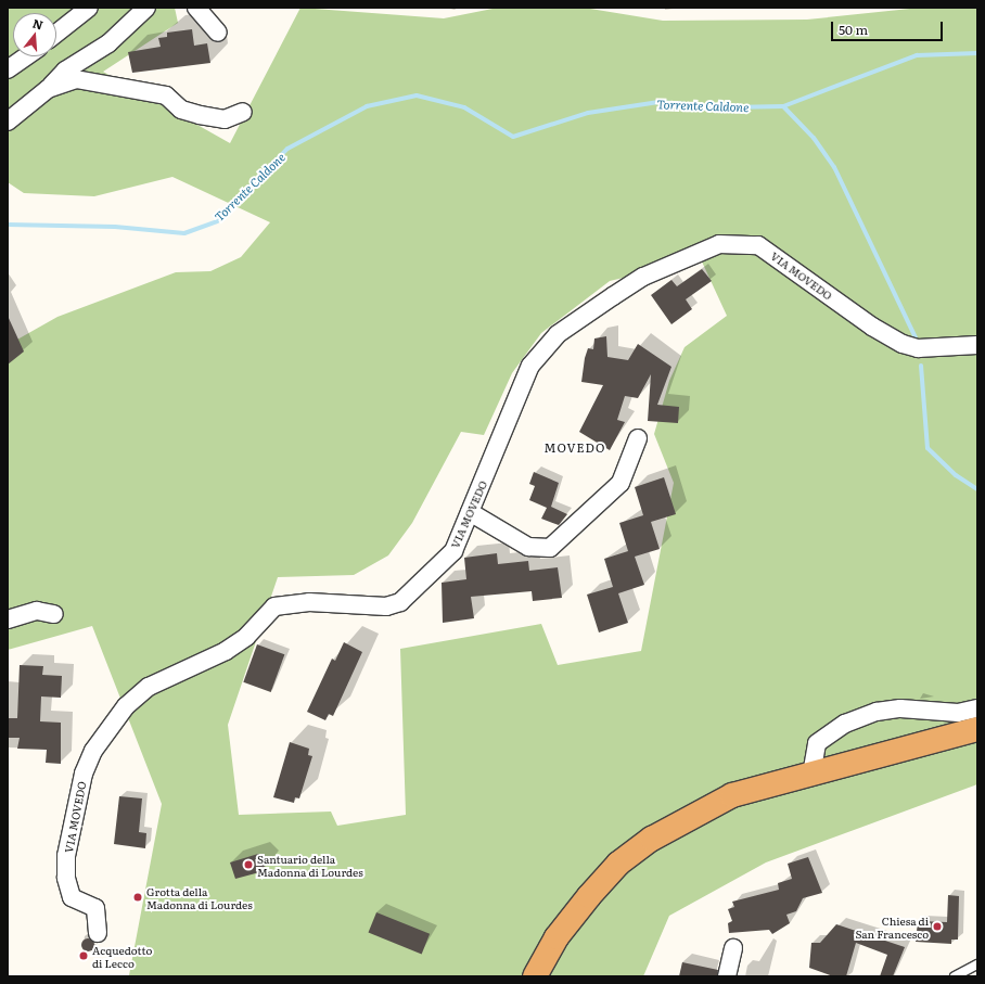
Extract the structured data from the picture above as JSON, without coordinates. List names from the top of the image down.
{
  "streets": {
    "street": ["VIA MOVEDO"]
  },
  "districts": ["MOVEDO"],
  "water": ["Torrente Caldone"],
  "places": [
    "Santuario della Madonna di Lourdes",
    "Grotta della Madonna di Lourdes",
    "Chiesa di San Francesco",
    "Acquedotto di Lecco"
  ],
  "scale_bar": "50 m",
  "north": "top"
}
